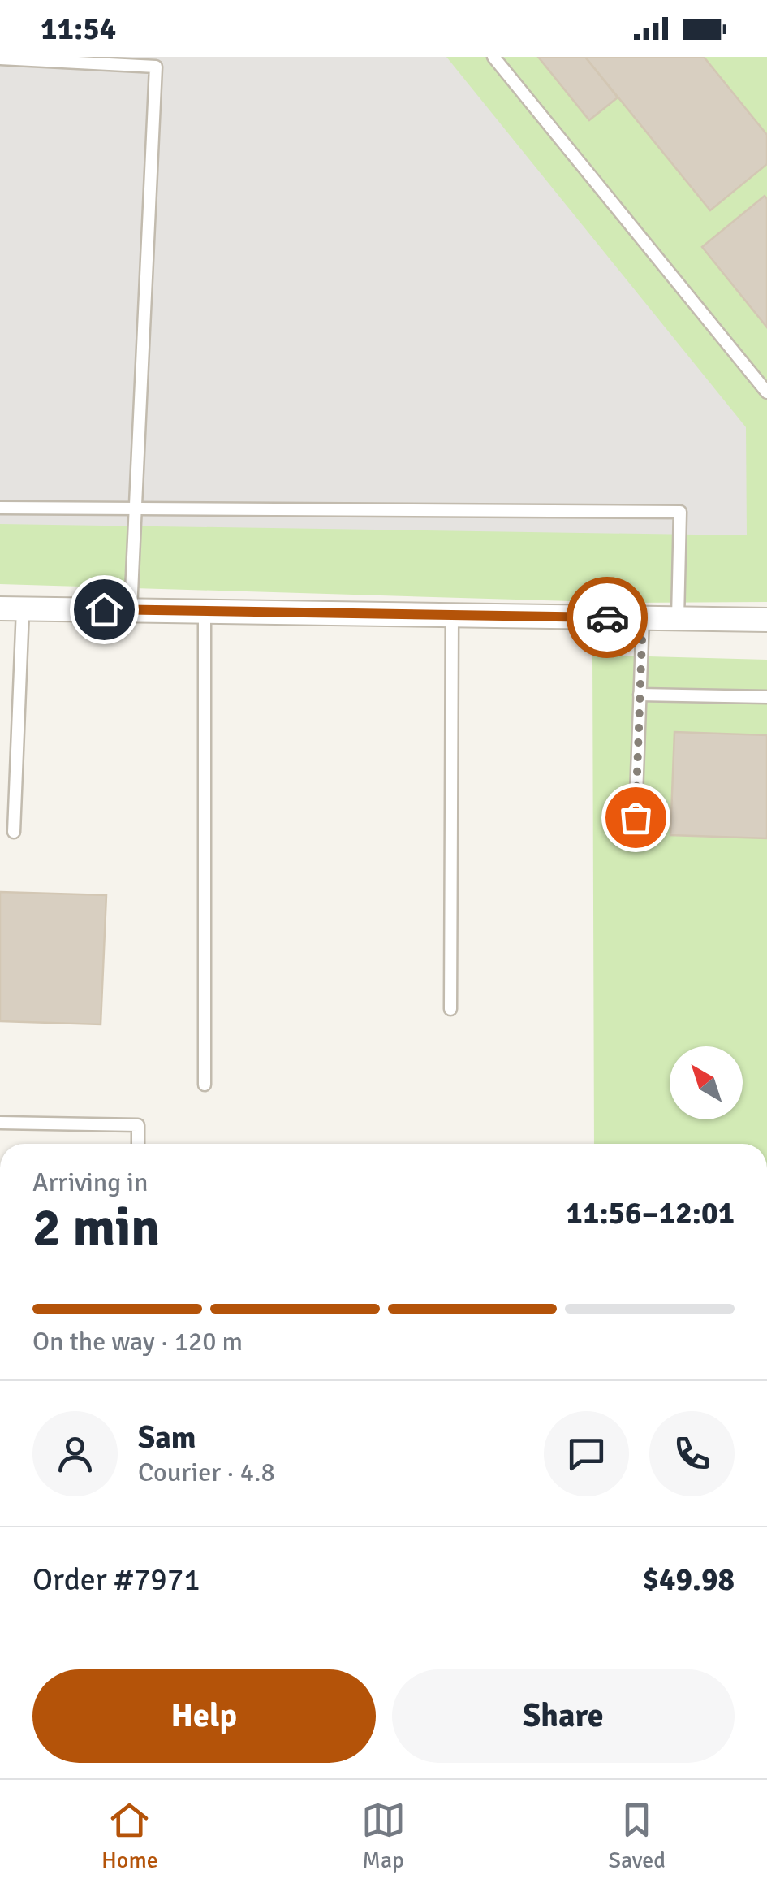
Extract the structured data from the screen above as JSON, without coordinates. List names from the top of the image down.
{
  "north": "top left",
  "page": {
    "status": "11:54",
    "heading": ["2 min", "Arriving in", "11:56–12:01"],
    "panel": [
      "Sam",
      "Courier · 4.8",
      "Order #7971",
      "$49.98"
    ],
    "bar": "On the way · 120 m",
    "buttons": ["Help", "Share"],
    "tabs": ["Home", "Map", "Saved"]
  }
}
